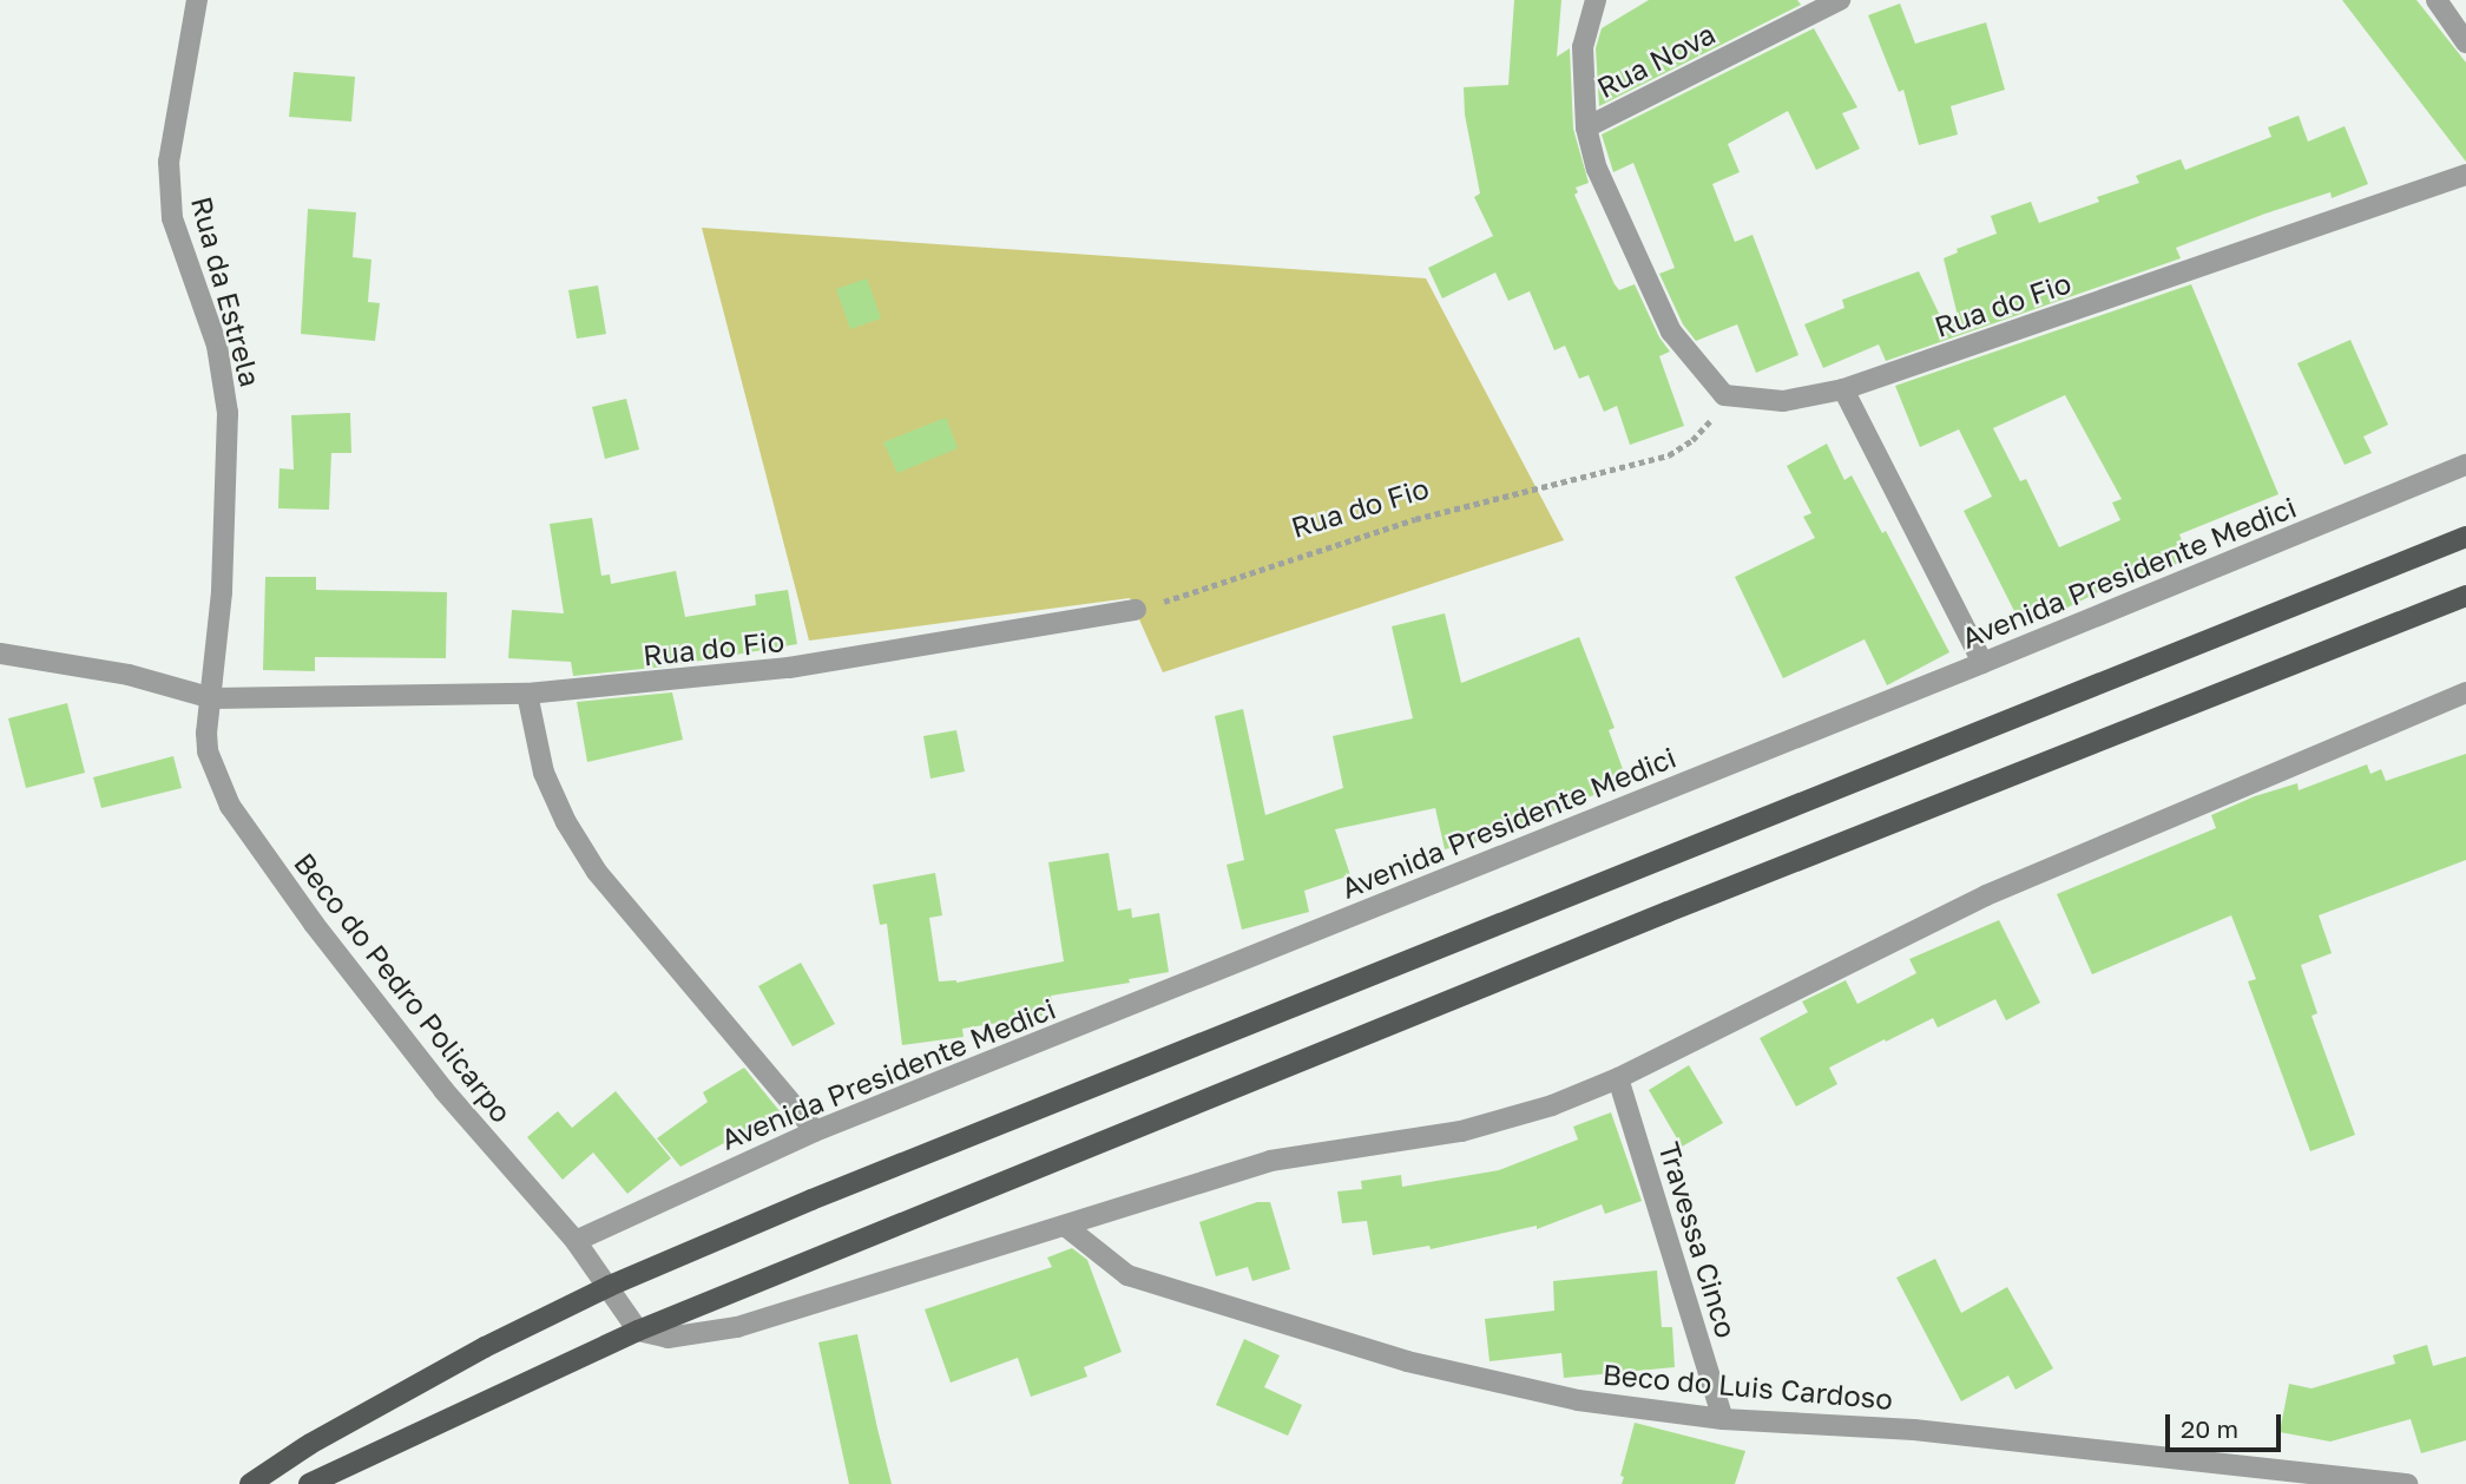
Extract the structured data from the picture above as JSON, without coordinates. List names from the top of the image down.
{
  "streets": {
    "street": [
      "Rua Nova",
      "Rua da Estrela",
      "Rua do Fio",
      "Avenida Presidente Medici",
      "Beco do Pedro Policarpo",
      "Travessa Cinco",
      "Beco do Luis Cardoso"
    ]
  },
  "crossings": [
    ["Rua da Estrela", "Rua do Fio"],
    ["Rua da Estrela", "Beco do Pedro Policarpo"],
    ["Rua do Fio", "Beco do Pedro Policarpo"],
    ["Avenida Presidente Medici", "Beco do Pedro Policarpo"],
    ["Travessa Cinco", "Beco do Luis Cardoso"]
  ],
  "scale_bar": "20 m"
}
